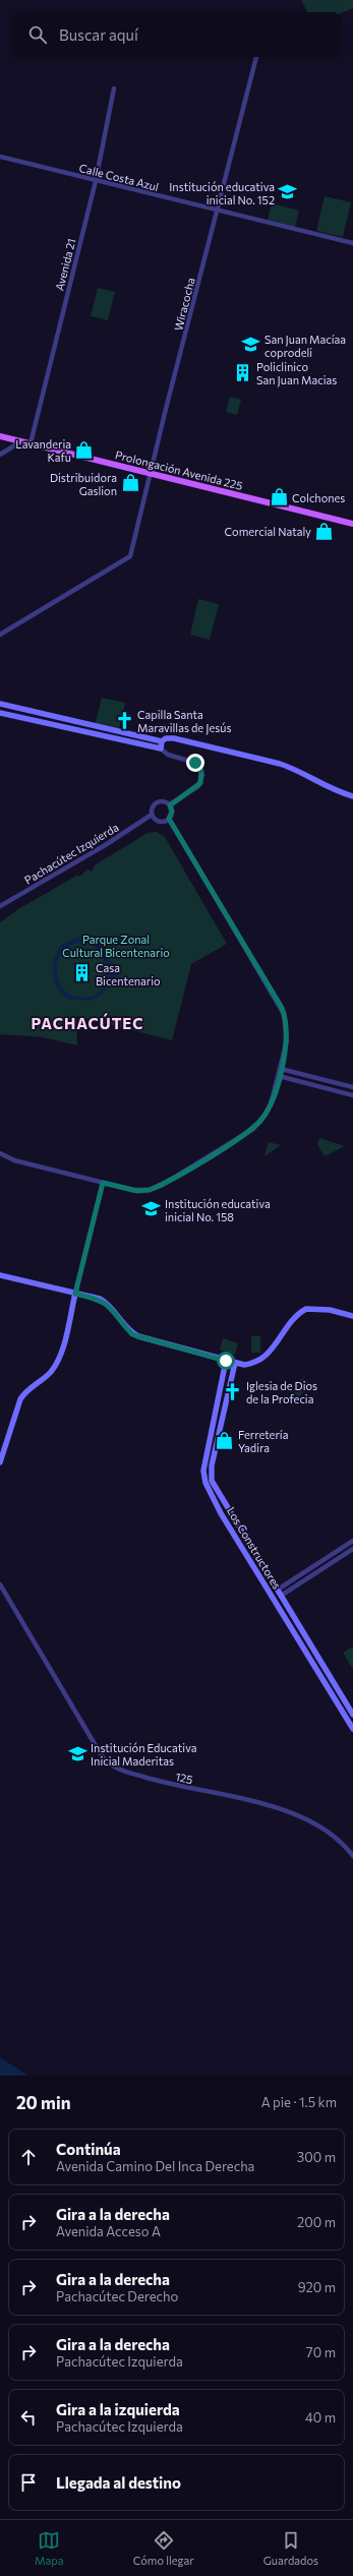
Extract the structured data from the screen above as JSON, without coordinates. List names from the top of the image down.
{
  "streets": {
    "main road": ["Prolongación Avenida 225", "Los Constructores"],
    "street": [
      "Calle Costa Azul",
      "Avenida 21",
      "Wiracocha",
      "Pachacútec Izquierda",
      "125"
    ]
  },
  "crossings": [
    ["Calle Costa Azul", "Avenida 21"],
    ["Calle Costa Azul", "Wiracocha"],
    ["Avenida 21", "Prolongación Avenida 225"],
    ["Wiracocha", "Prolongación Avenida 225"]
  ],
  "districts": ["PACHACÚTEC"],
  "parks": ["Parque Zonal Cultural Bicentenario"],
  "places": {
    "school or university": [
      "Institución educativa inicial No. 152",
      "San Juan Macíaa coprodeli",
      "Institución educativa inicial No. 158",
      "Institución Educativa Inicial Maderitas"
    ],
    "building": ["Policlinico San Juan Macias", "Casa Bicentenario"],
    "shop": [
      "Lavanderia Kafu",
      "Distribuidora Gaslion",
      "Colchones",
      "Comercial Nataly",
      "Ferretería Yadira"
    ],
    "church": ["Capilla Santa Maravillas de Jesús", "Iglesia de Dios de la Profecia"]
  },
  "page": {
    "search": "Buscar aquí",
    "heading": ["20 min", "A pie · 1.5 km"],
    "list": [
      ["Continúa", "Avenida Camino Del Inca Derecha", "300 m"],
      ["Gira a la derecha", "Avenida Acceso A", "200 m"],
      ["Gira a la derecha", "Pachacútec Derecho", "920 m"],
      ["Gira a la derecha", "Pachacútec Izquierda", "70 m"],
      ["Gira a la izquierda", "Pachacútec Izquierda", "40 m"],
      "Llegada al destino"
    ],
    "nav": ["Mapa", "Cómo llegar", "Guardados"]
  }
}
